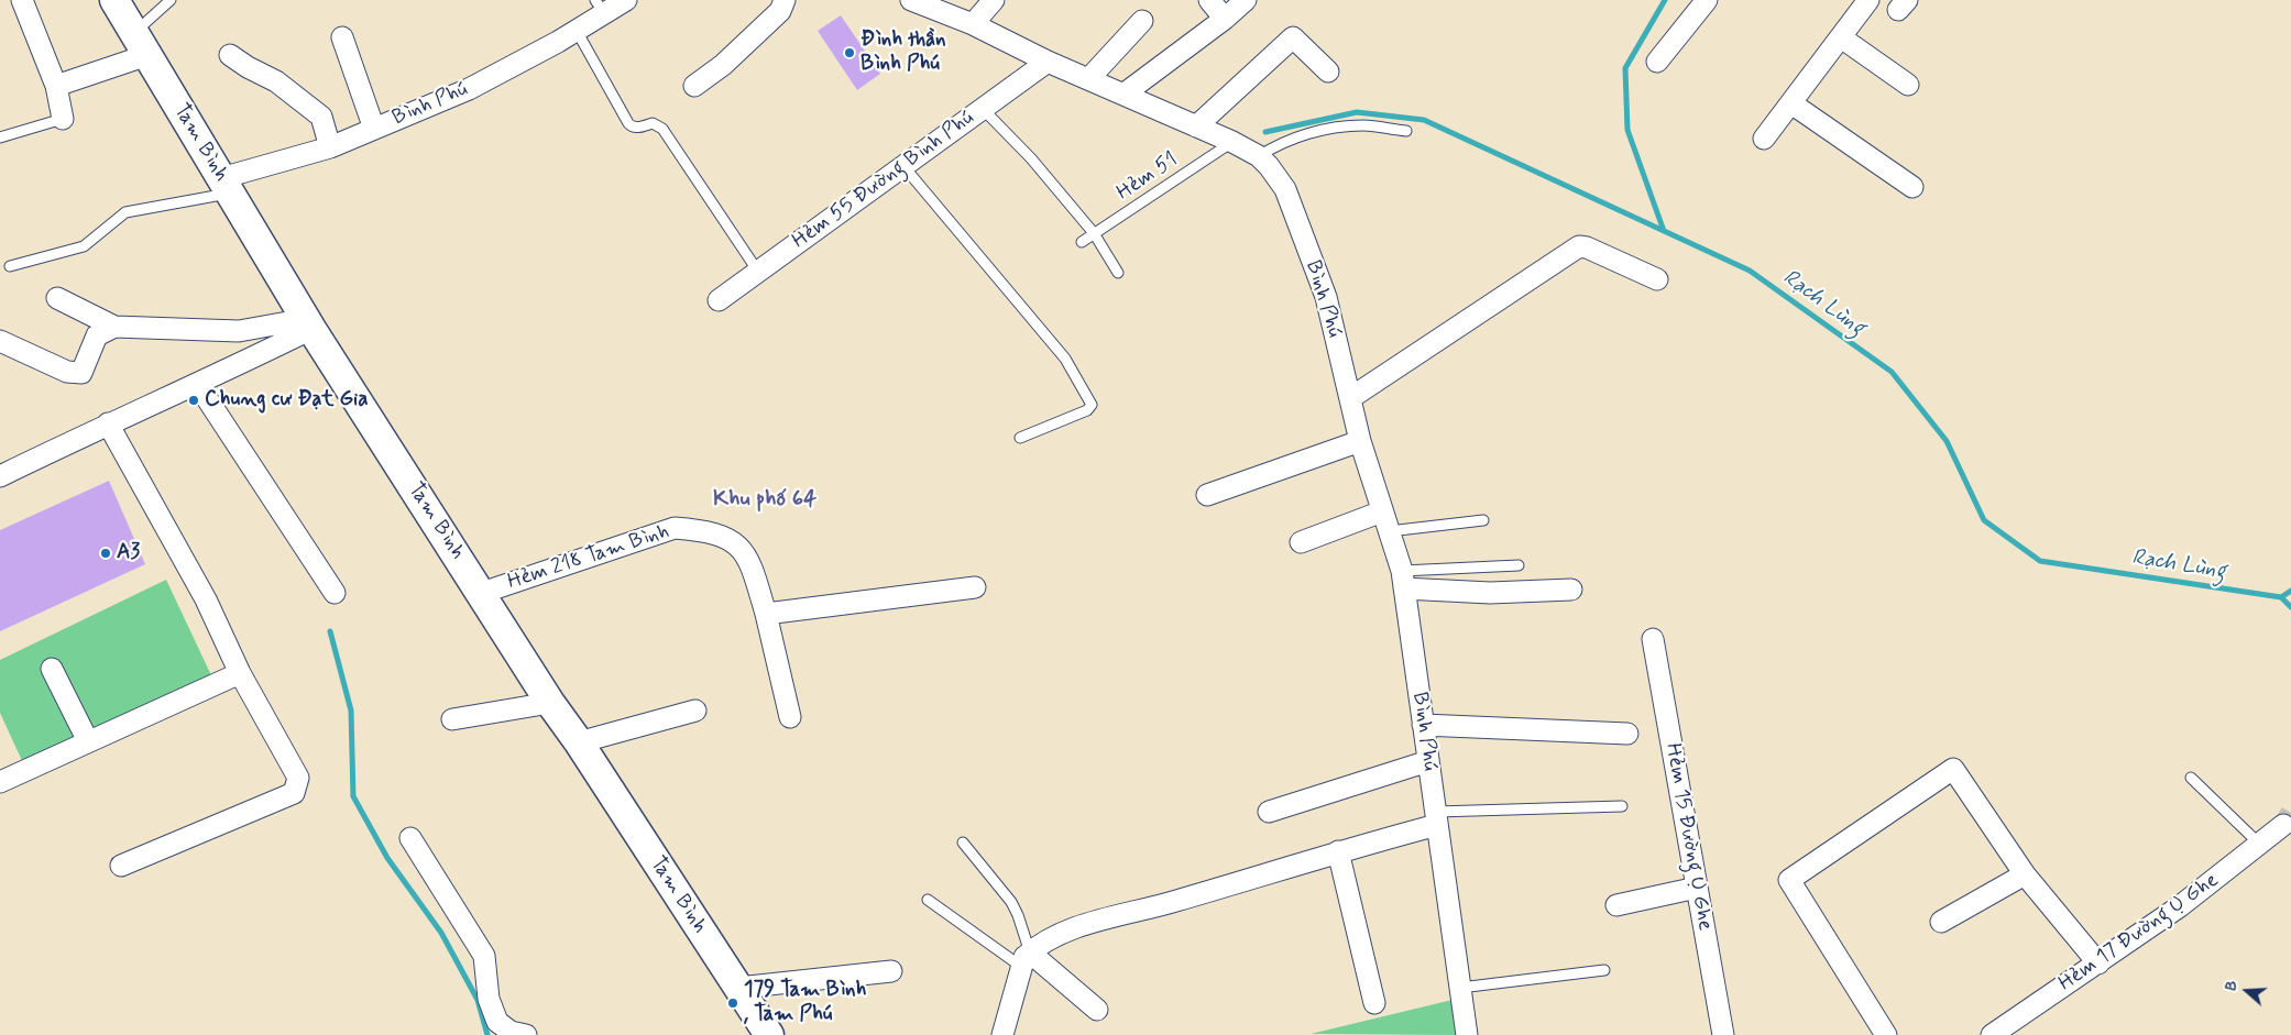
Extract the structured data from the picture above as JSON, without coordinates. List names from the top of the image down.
{
  "streets": {
    "main road": ["Tam Bình"],
    "street": [
      "Bình Phú",
      "Hẻm 55 Đường Bình Phú",
      "Hẻm 218 Tam Bình",
      "Hẻm 15 Đường Ụ Ghe",
      "Hẻm 17 Đường Ụ Ghe"
    ],
    "lane": ["Hẻm 51"]
  },
  "crossings": [
    ["Bình Phú", "Tam Bình"],
    ["Bình Phú", "Hẻm 51"],
    ["Bình Phú", "Hẻm 55 Đường Bình Phú"],
    ["Tam Bình", "Hẻm 218 Tam Bình"]
  ],
  "districts": ["Khu phố 64"],
  "water": ["Rạch Lùng"],
  "places": [
    "Đình thần Bình Phú",
    "Chung cư Đạt Gia",
    "A3",
    "179 Tam Bình , Tam Phú"
  ],
  "north": "left"
}
